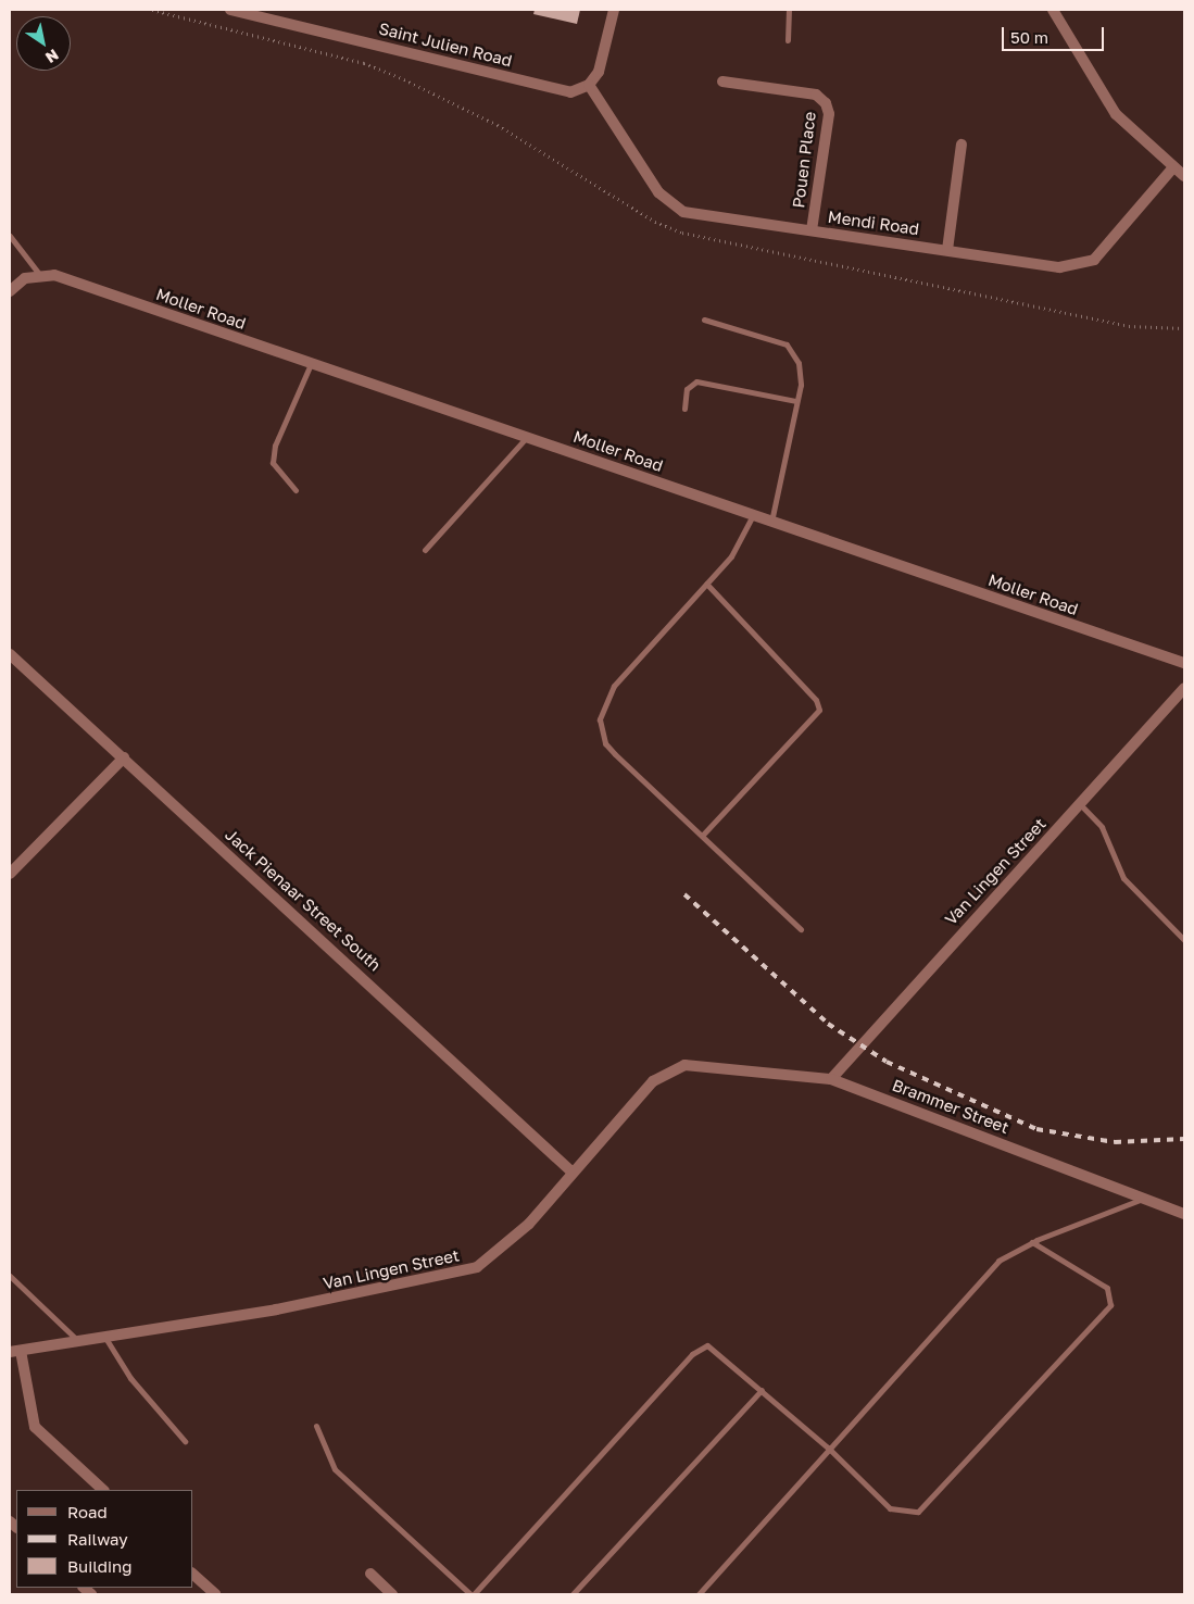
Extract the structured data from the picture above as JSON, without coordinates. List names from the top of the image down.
{
  "streets": {
    "street": [
      "Saint Julien Road",
      "Pouen Place",
      "Mendi Road",
      "Moller Road",
      "Van Lingen Street",
      "Jack Pienaar Street South",
      "Brammer Street"
    ]
  },
  "crossings": [
    ["Saint Julien Road", "Mendi Road"],
    ["Pouen Place", "Mendi Road"],
    ["Van Lingen Street", "Jack Pienaar Street South"],
    ["Van Lingen Street", "Brammer Street"]
  ],
  "legend": ["Road", "Railway", "Building"],
  "scale_bar": "50 m",
  "north": "bottom right"
}
